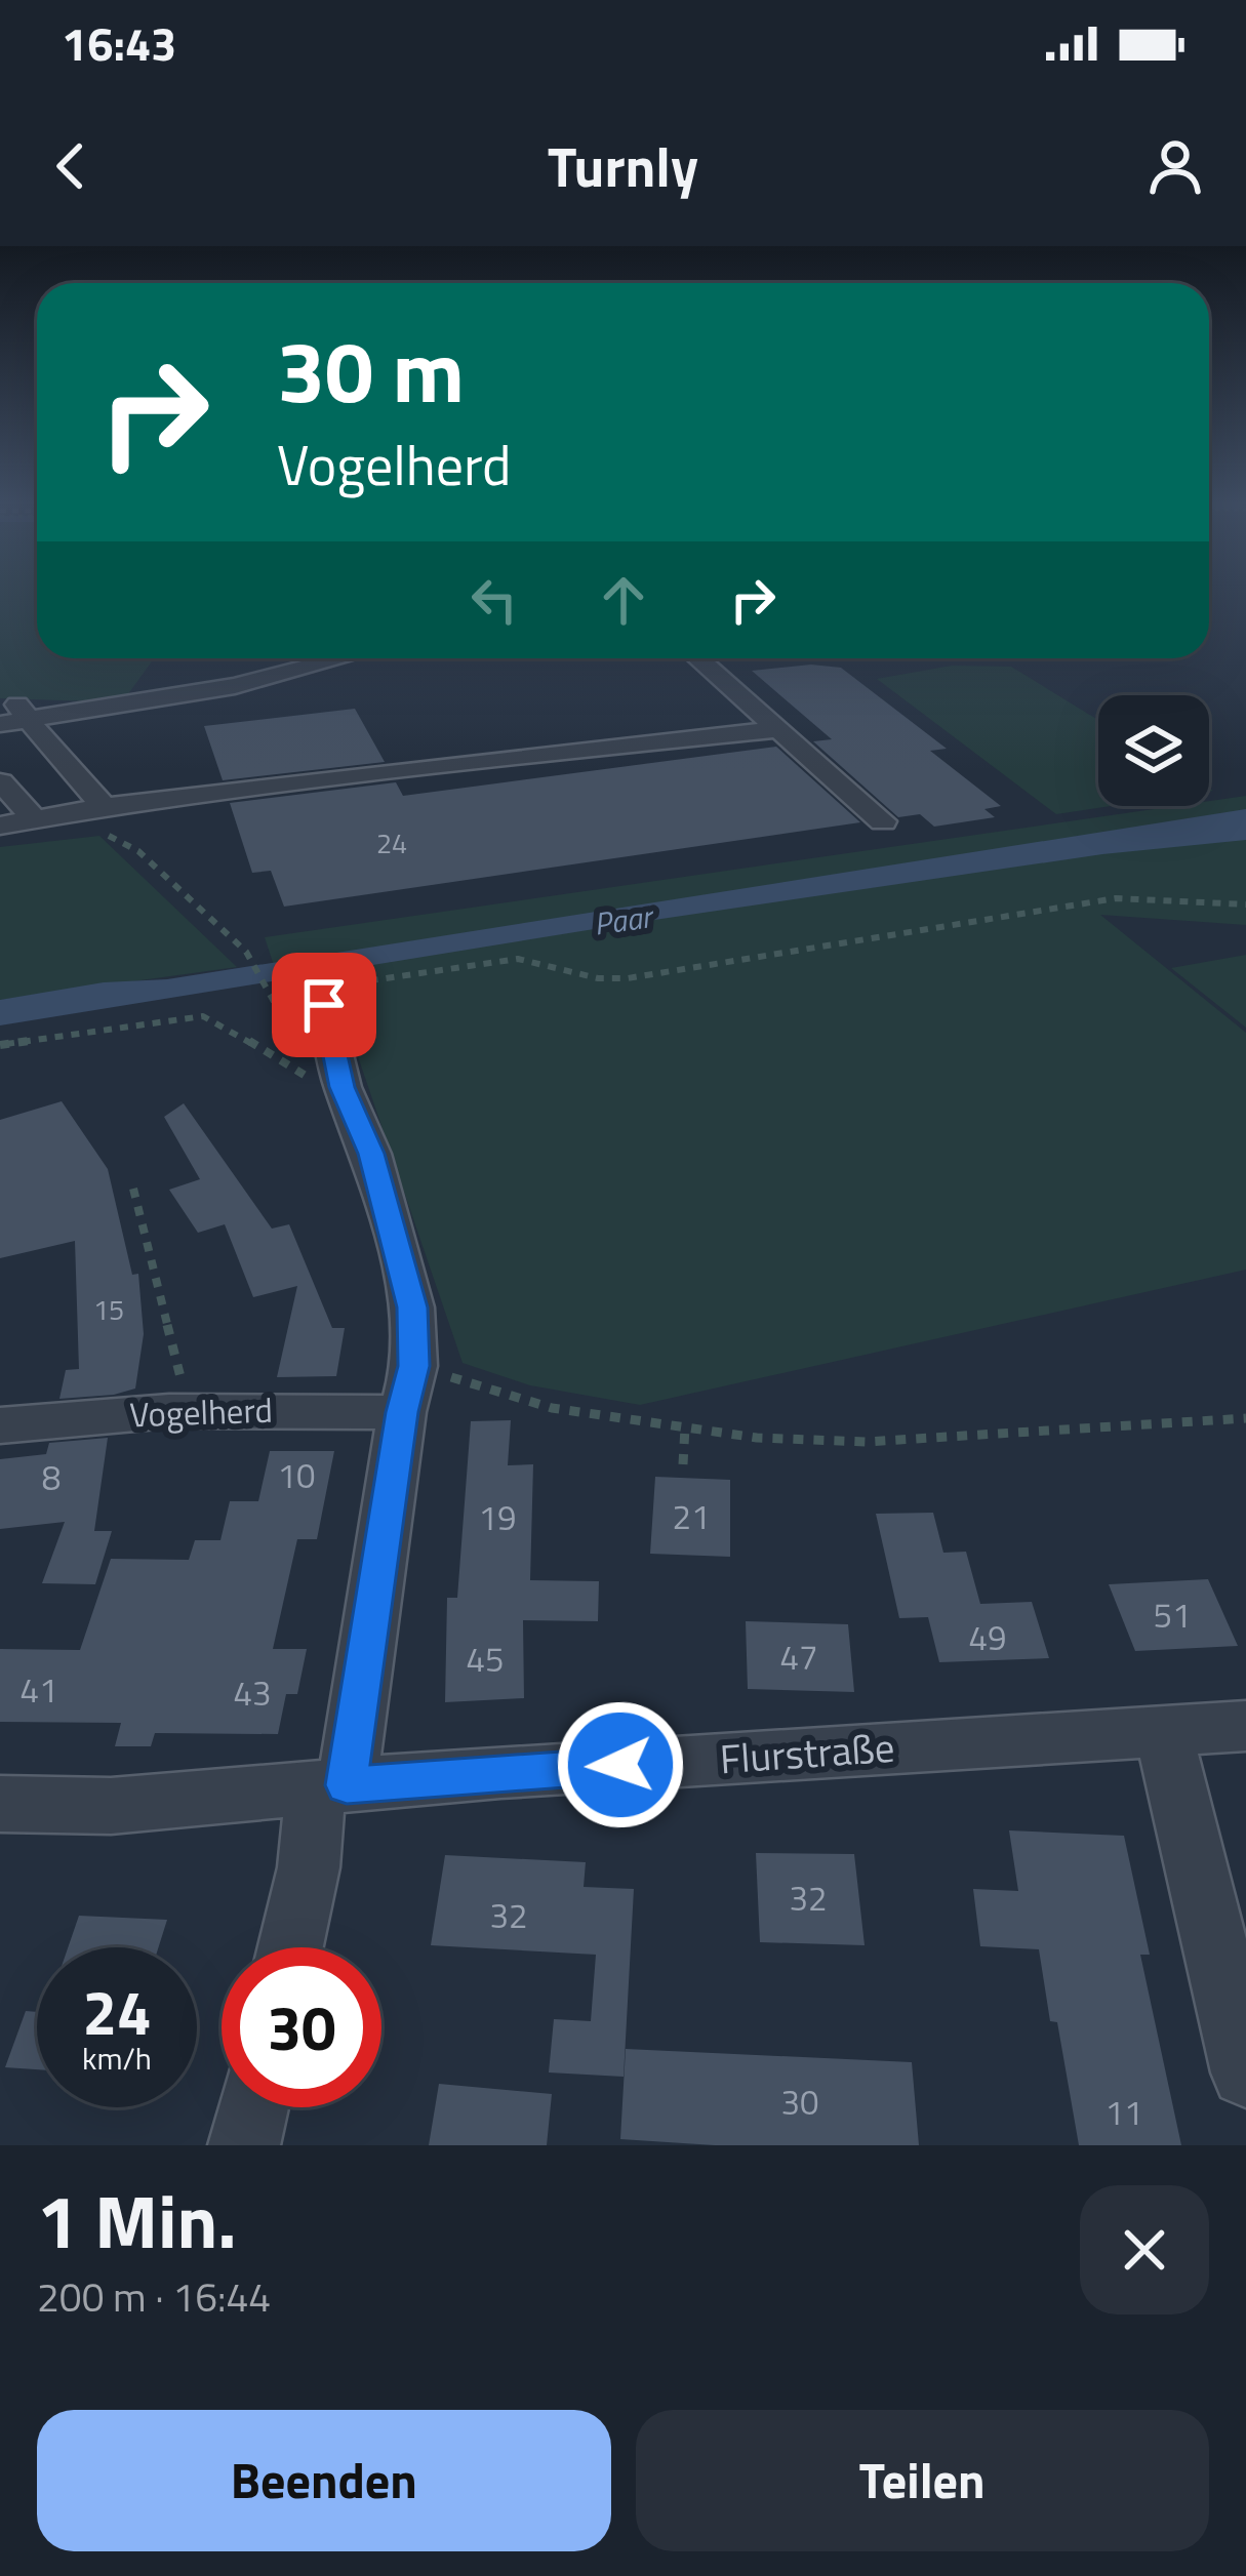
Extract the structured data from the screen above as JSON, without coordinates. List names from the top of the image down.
{
  "streets": {
    "street": ["Vogelherd", "Flurstraße"]
  },
  "water": ["Paar"],
  "house_numbers": [
    "24",
    "15",
    "10",
    "8",
    "21",
    "19",
    "51",
    "49",
    "47",
    "45",
    "41",
    "43",
    "32",
    "32",
    "30",
    "11"
  ],
  "page": {
    "status": "16:43",
    "header": "Turnly",
    "turn": ["30 m", "Vogelherd"],
    "speed": "24 km/h",
    "limit": "30",
    "heading": ["1 Min.", "200 m · 16:44"],
    "buttons": ["Beenden", "Teilen"]
  }
}
